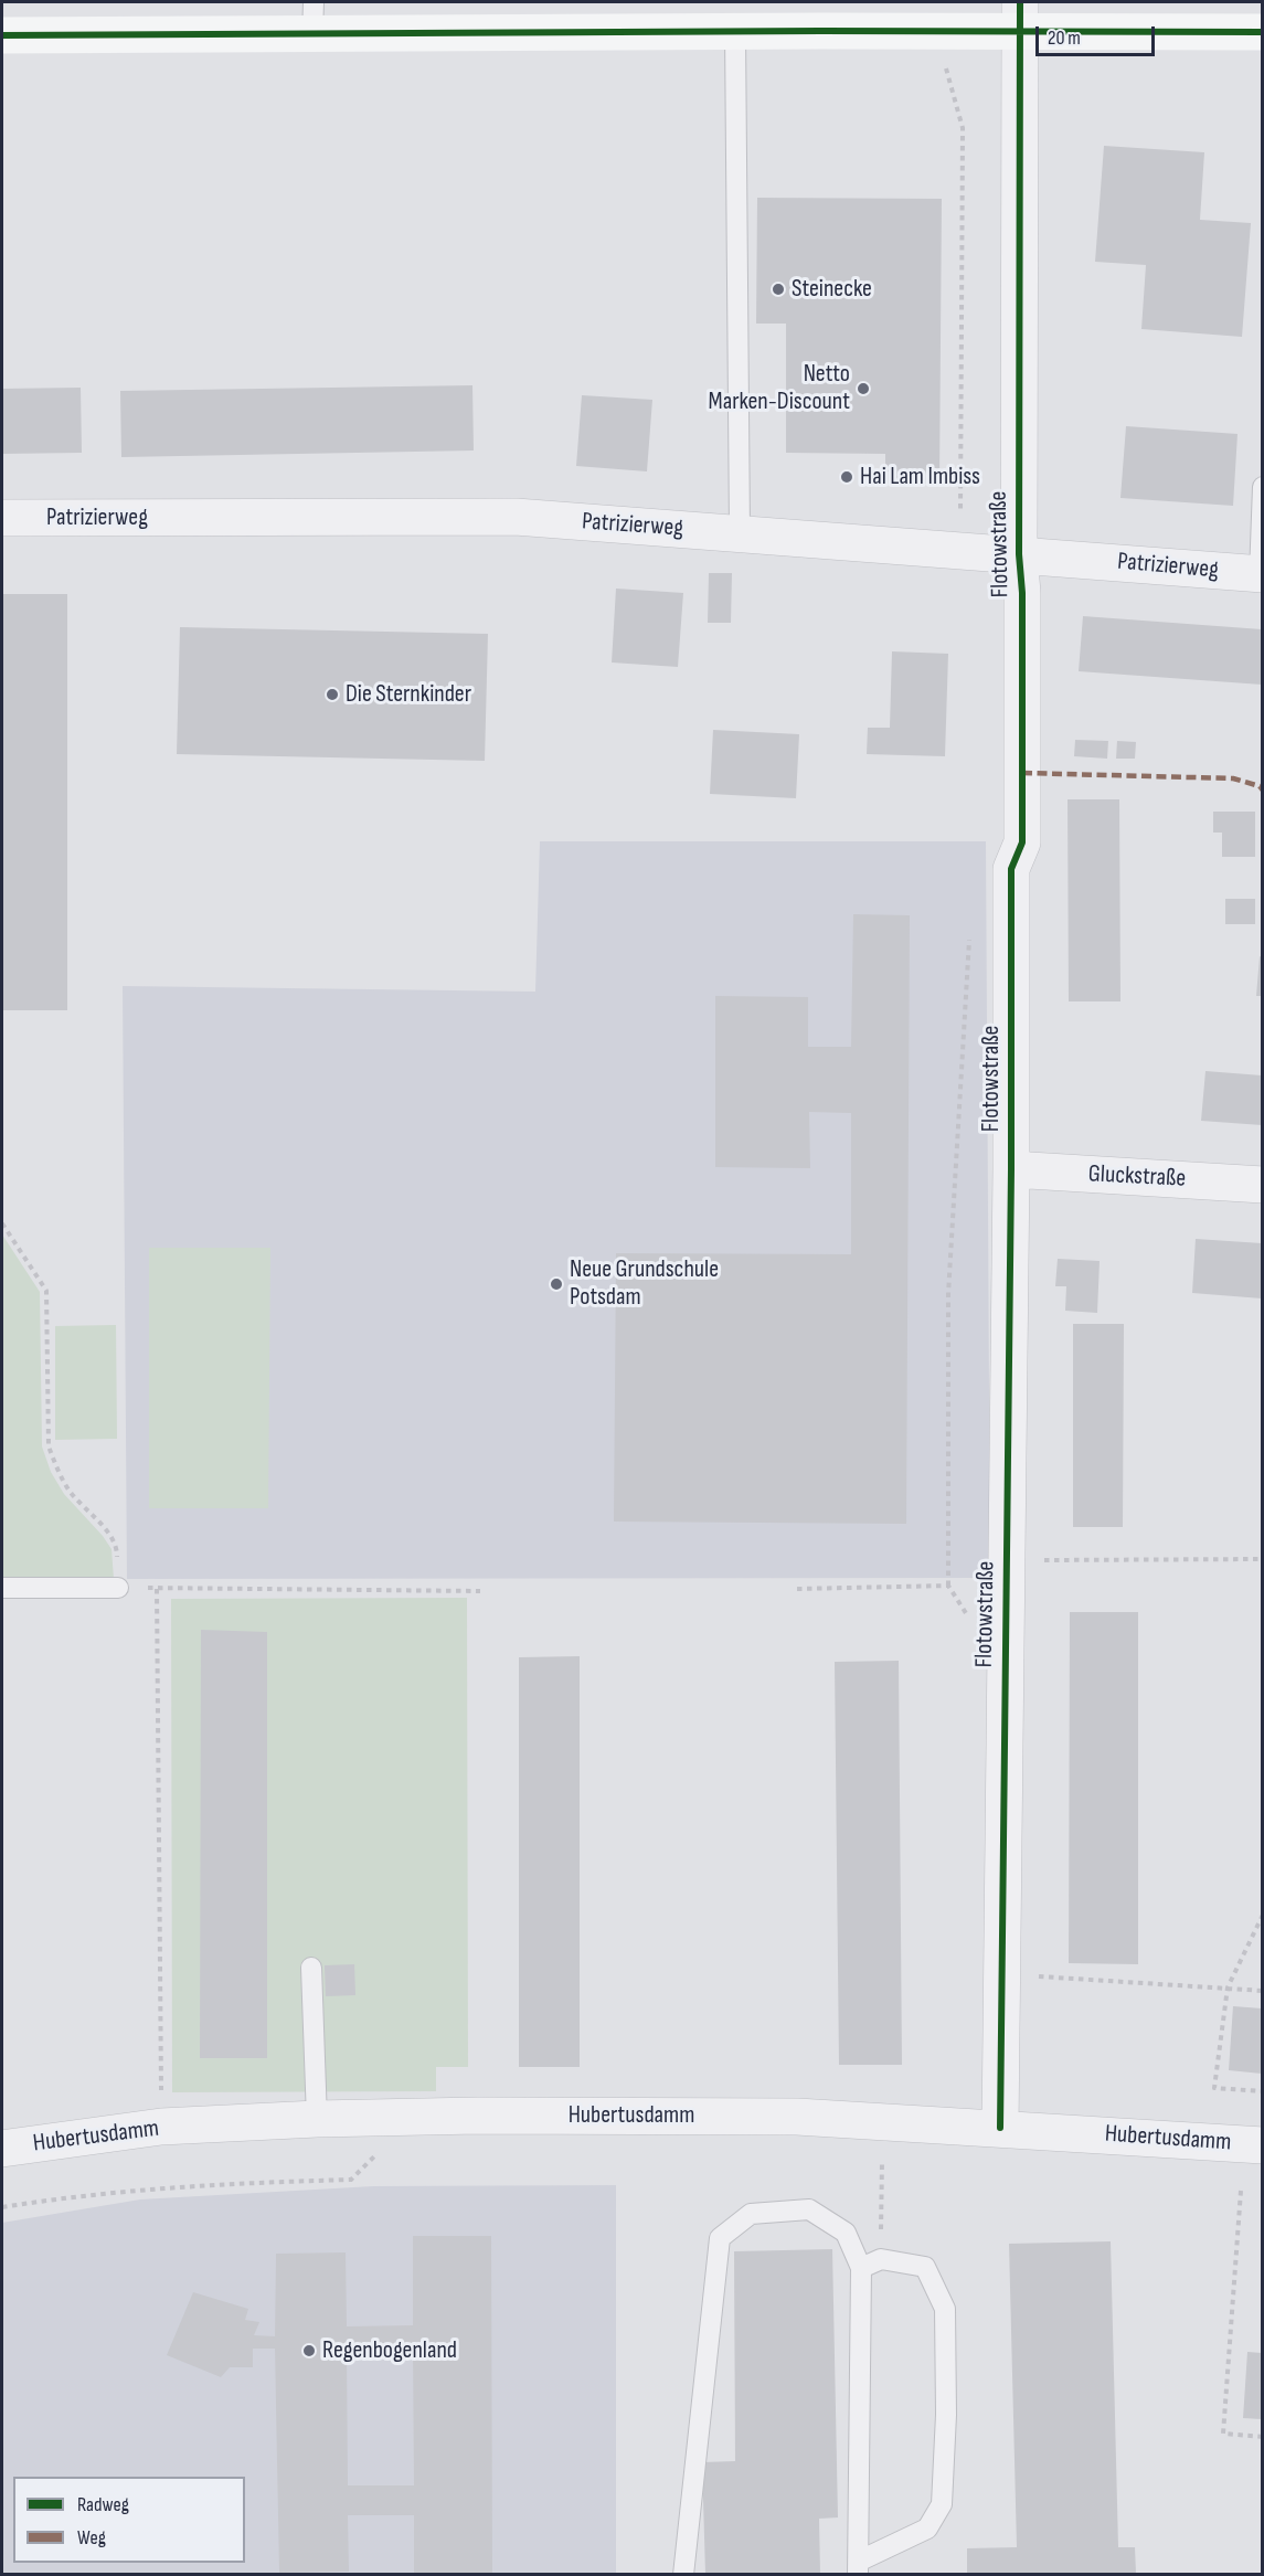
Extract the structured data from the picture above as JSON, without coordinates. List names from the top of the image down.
{
  "streets": {
    "street": [
      "Patrizierweg",
      "Flotowstraße",
      "Gluckstraße",
      "Hubertusdamm"
    ]
  },
  "crossings": [
    ["Patrizierweg", "Flotowstraße"],
    ["Flotowstraße", "Gluckstraße"],
    ["Flotowstraße", "Hubertusdamm"]
  ],
  "places": [
    "Steinecke",
    "Netto Marken-Discount",
    "Hai Lam Imbiss",
    "Die Sternkinder",
    "Neue Grundschule Potsdam",
    "Regenbogenland"
  ],
  "legend": ["Radweg", "Weg"],
  "scale_bar": "20 m"
}
